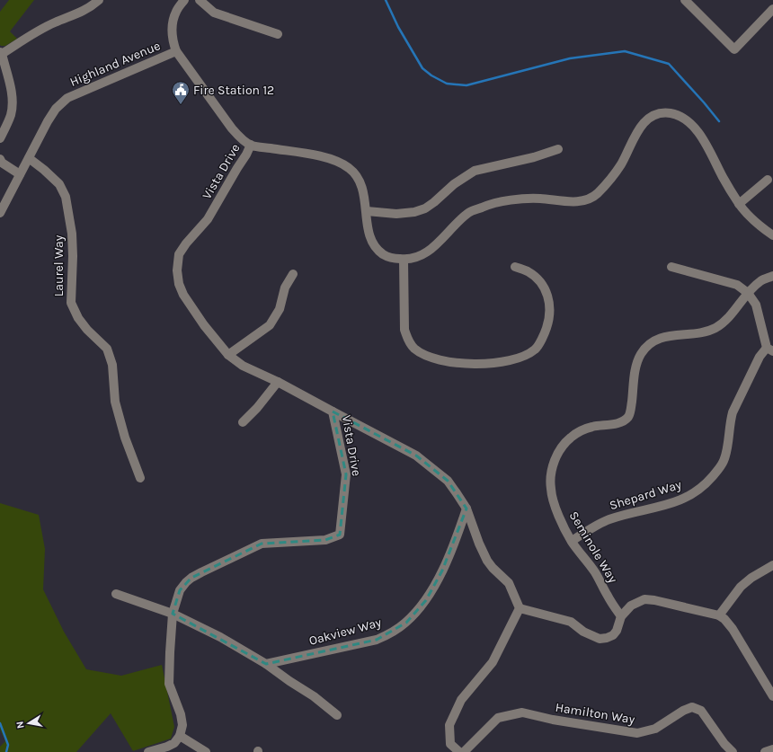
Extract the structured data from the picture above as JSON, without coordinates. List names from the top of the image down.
{
  "streets": {
    "street": [
      "Highland Avenue",
      "Vista Drive",
      "Laurel Way",
      "Shepard Way",
      "Seminole Way",
      "Oakview Way",
      "Hamilton Way"
    ]
  },
  "crossings": [
    ["Highland Avenue", "Laurel Way"],
    ["Shepard Way", "Seminole Way"]
  ],
  "places": {
    "public building": ["Fire Station 12"]
  },
  "north": "left"
}
